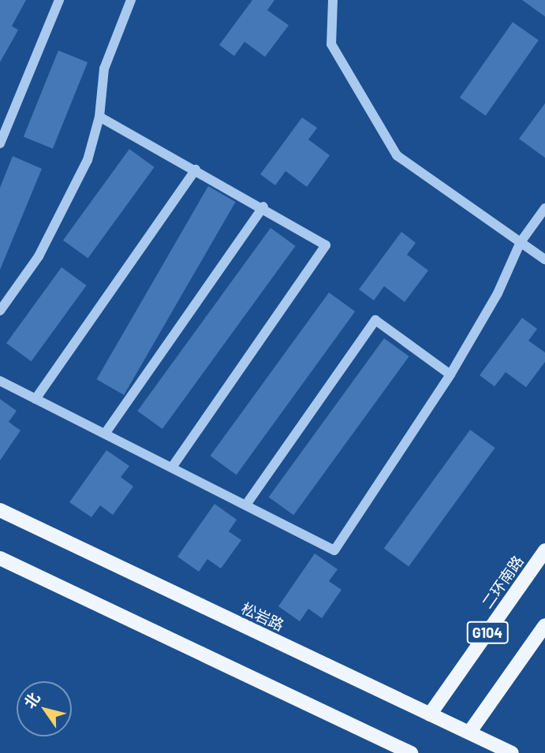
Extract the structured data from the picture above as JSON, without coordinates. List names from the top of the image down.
{
  "streets": {
    "main road": ["二环南路", "松岩路", "G104"]
  },
  "crossings": [
    ["二环南路", "松岩路"],
    ["松岩路", "G104"]
  ],
  "north": "top left"
}
